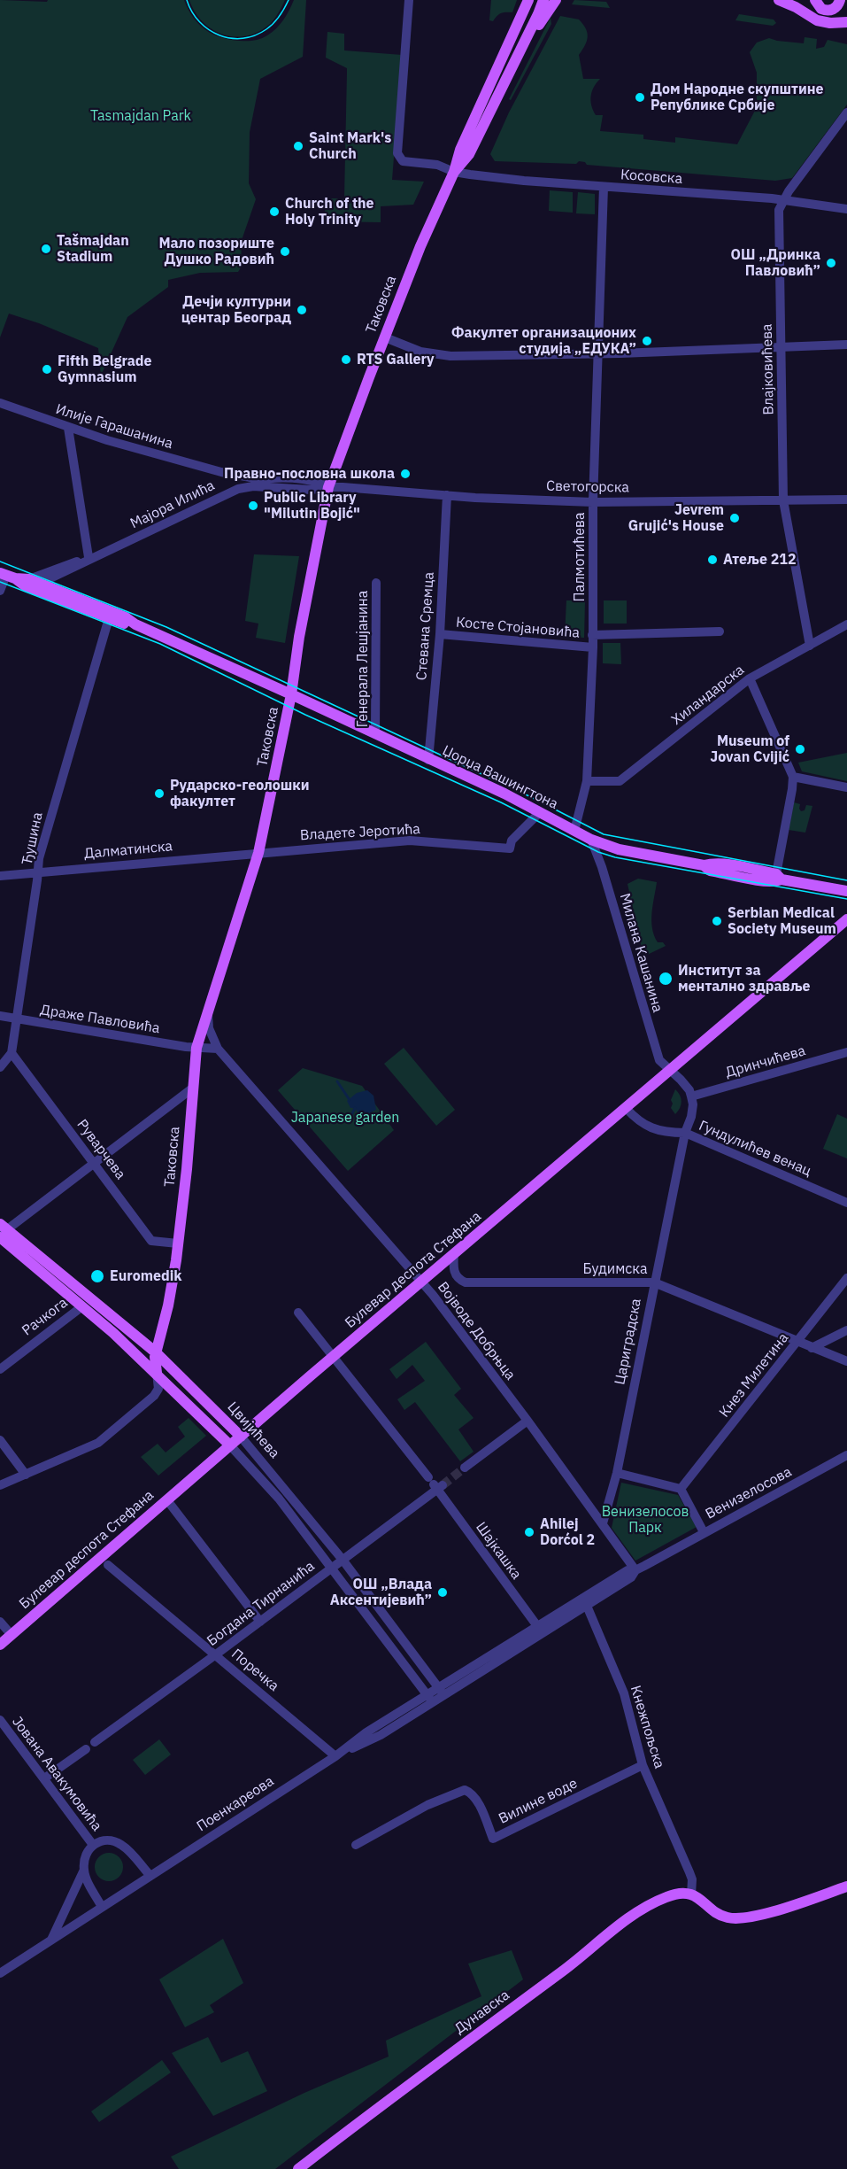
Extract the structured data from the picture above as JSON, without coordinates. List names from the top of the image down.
{
  "streets": {
    "main road": [
      "Таковска",
      "Џорџа Вашингтона",
      "Булевар деспота Стефана",
      "Цвијићева",
      "Дунавска"
    ],
    "street": [
      "Косовска",
      "Влајковићева",
      "Илије Гарашанина",
      "Светогорска",
      "Мајора Илића",
      "Палмотићева",
      "Стевана Сремца",
      "Косте Стојановића",
      "Генерала Лешјанина",
      "Хиландарска",
      "Владете Јеротића",
      "Ђушина",
      "Далматинска",
      "Милана Кашанина",
      "Драже Павловића",
      "Дринчићева",
      "Гундулићев венац",
      "Руварчева",
      "Будимска",
      "Рачкога",
      "Војводе Добрњца",
      "Цариградска",
      "Кнез Милетина",
      "Венизелосова",
      "Шајкашка",
      "Богдана Тирнанића",
      "Поречка",
      "Кнежпољска",
      "Јована Авакумовића",
      "Вилине воде",
      "Поенкареова"
    ]
  },
  "crossings": [
    ["Косовска", "Таковска"],
    ["Косовска", "Влајковићева"],
    ["Косовска", "Палмотићева"],
    ["Таковска", "Илије Гарашанина"],
    ["Таковска", "Светогорска"],
    ["Таковска", "Џорџа Вашингтона"],
    ["Таковска", "Владете Јеротића"],
    ["Таковска", "Далматинска"],
    ["Таковска", "Драже Павловића"],
    ["Таковска", "Руварчева"],
    ["Таковска", "Војводе Добрњца"],
    ["Таковска", "Цвијићева"],
    ["Влајковићева", "Светогорска"],
    ["Влајковићева", "Хиландарска"],
    ["Илије Гарашанина", "Светогорска"],
    ["Илије Гарашанина", "Мајора Илића"],
    ["Светогорска", "Палмотићева"],
    ["Светогорска", "Стевана Сремца"],
    ["Палмотићева", "Косте Стојановића"],
    ["Палмотићева", "Хиландарска"],
    ["Палмотићева", "Џорџа Вашингтона"],
    ["Стевана Сремца", "Косте Стојановића"],
    ["Стевана Сремца", "Џорџа Вашингтона"],
    ["Генерала Лешјанина", "Џорџа Вашингтона"],
    ["Џорџа Вашингтона", "Владете Јеротића"],
    ["Џорџа Вашингтона", "Милана Кашанина"],
    ["Владете Јеротића", "Далматинска"],
    ["Ђушина", "Далматинска"],
    ["Ђушина", "Драже Павловића"],
    ["Ђушина", "Руварчева"],
    ["Милана Кашанина", "Дринчићева"],
    ["Милана Кашанина", "Булевар деспота Стефана"],
    ["Милана Кашанина", "Цариградска"],
    ["Дринчићева", "Цариградска"],
    ["Гундулићев венац", "Булевар деспота Стефана"],
    ["Гундулићев венац", "Цариградска"],
    ["Будимска", "Булевар деспота Стефана"],
    ["Будимска", "Цариградска"],
    ["Будимска", "Кнез Милетина"],
    ["Булевар деспота Стефана", "Војводе Добрњца"],
    ["Булевар деспота Стефана", "Цвијићева"],
    ["Булевар деспота Стефана", "Шајкашка"],
    ["Рачкога", "Цвијићева"],
    ["Војводе Добрњца", "Цариградска"],
    ["Војводе Добрњца", "Венизелосова"],
    ["Цвијићева", "Венизелосова"],
    ["Цвијићева", "Богдана Тирнанића"],
    ["Цвијићева", "Поенкареова"],
    ["Венизелосова", "Шајкашка"],
    ["Венизелосова", "Кнежпољска"],
    ["Венизелосова", "Поенкареова"],
    ["Шајкашка", "Богдана Тирнанића"],
    ["Богдана Тирнанића", "Поречка"],
    ["Поречка", "Поенкареова"],
    ["Кнежпољска", "Вилине воде"],
    ["Кнежпољска", "Дунавска"]
  ],
  "parks": ["Tasmajdan Park", "Japanese garden", "Венизелосов Парк"],
  "places": [
    "Дом Народне скупштине Републике Србије",
    "Saint Mark's Church",
    "Church of the Holy Trinity",
    "Tašmajdan Stadium",
    "Мало позориште Душко Радовић",
    "ОШ „Дринка Павловић”",
    "Дечји културни центар Београд",
    "Факултет организационих студија „ЕДУКА”",
    "RTS Gallery",
    "Fifth Belgrade Gymnasium",
    "Правно-пословна школа",
    "Public Library \"Milutin Bojić\"",
    "Jevrem Grujić's House",
    "Атеље 212",
    "Museum of Jovan Cvijić",
    "Рударско-геолошки факултет",
    "Serbian Medical Society Museum",
    "Институт за ментално здравље",
    "Euromedik",
    "Ahilej Dorćol 2",
    "ОШ „Влада Аксентијевић”"
  ]
}
